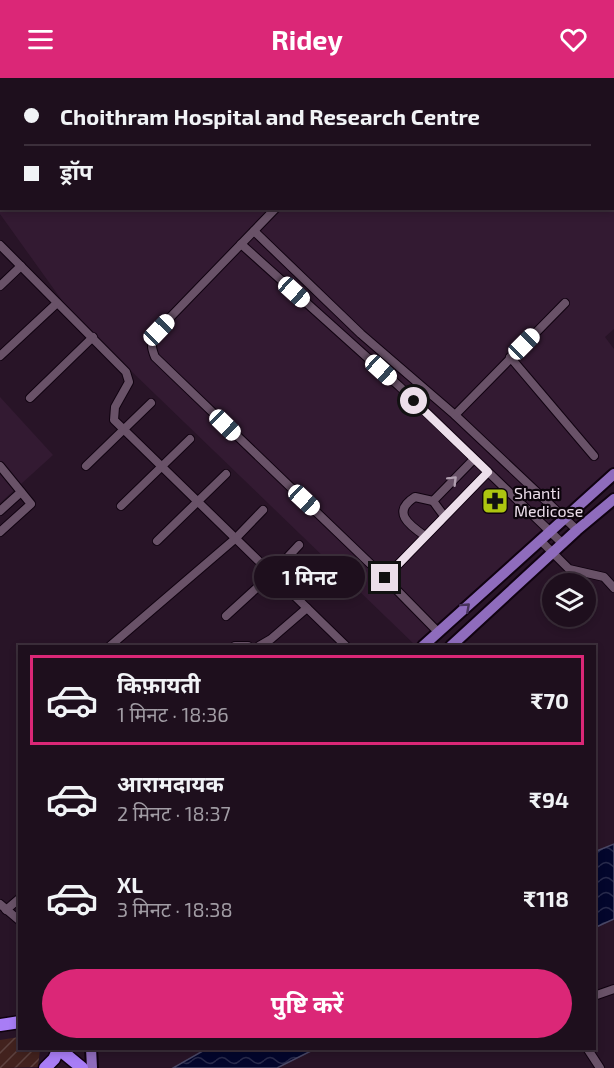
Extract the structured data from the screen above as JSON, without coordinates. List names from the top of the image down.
{
  "places": {
    "pharmacy": ["Shanti Medicose"]
  },
  "page": {
    "header": "Ridey",
    "banner": ["Choithram Hospital and Research Centre", "ड्रॉप"],
    "bubble": "1 मिनट",
    "list": [
      {
        "name": "किफ़ायती",
        "note": "1 मिनट · 18:36",
        "value": "₹70"
      },
      {
        "name": "आरामदायक",
        "note": "2 मिनट · 18:37",
        "value": "₹94"
      },
      {
        "name": "XL",
        "note": "3 मिनट · 18:38",
        "value": "₹118"
      }
    ],
    "buttons": "पुष्टि करें"
  }
}
